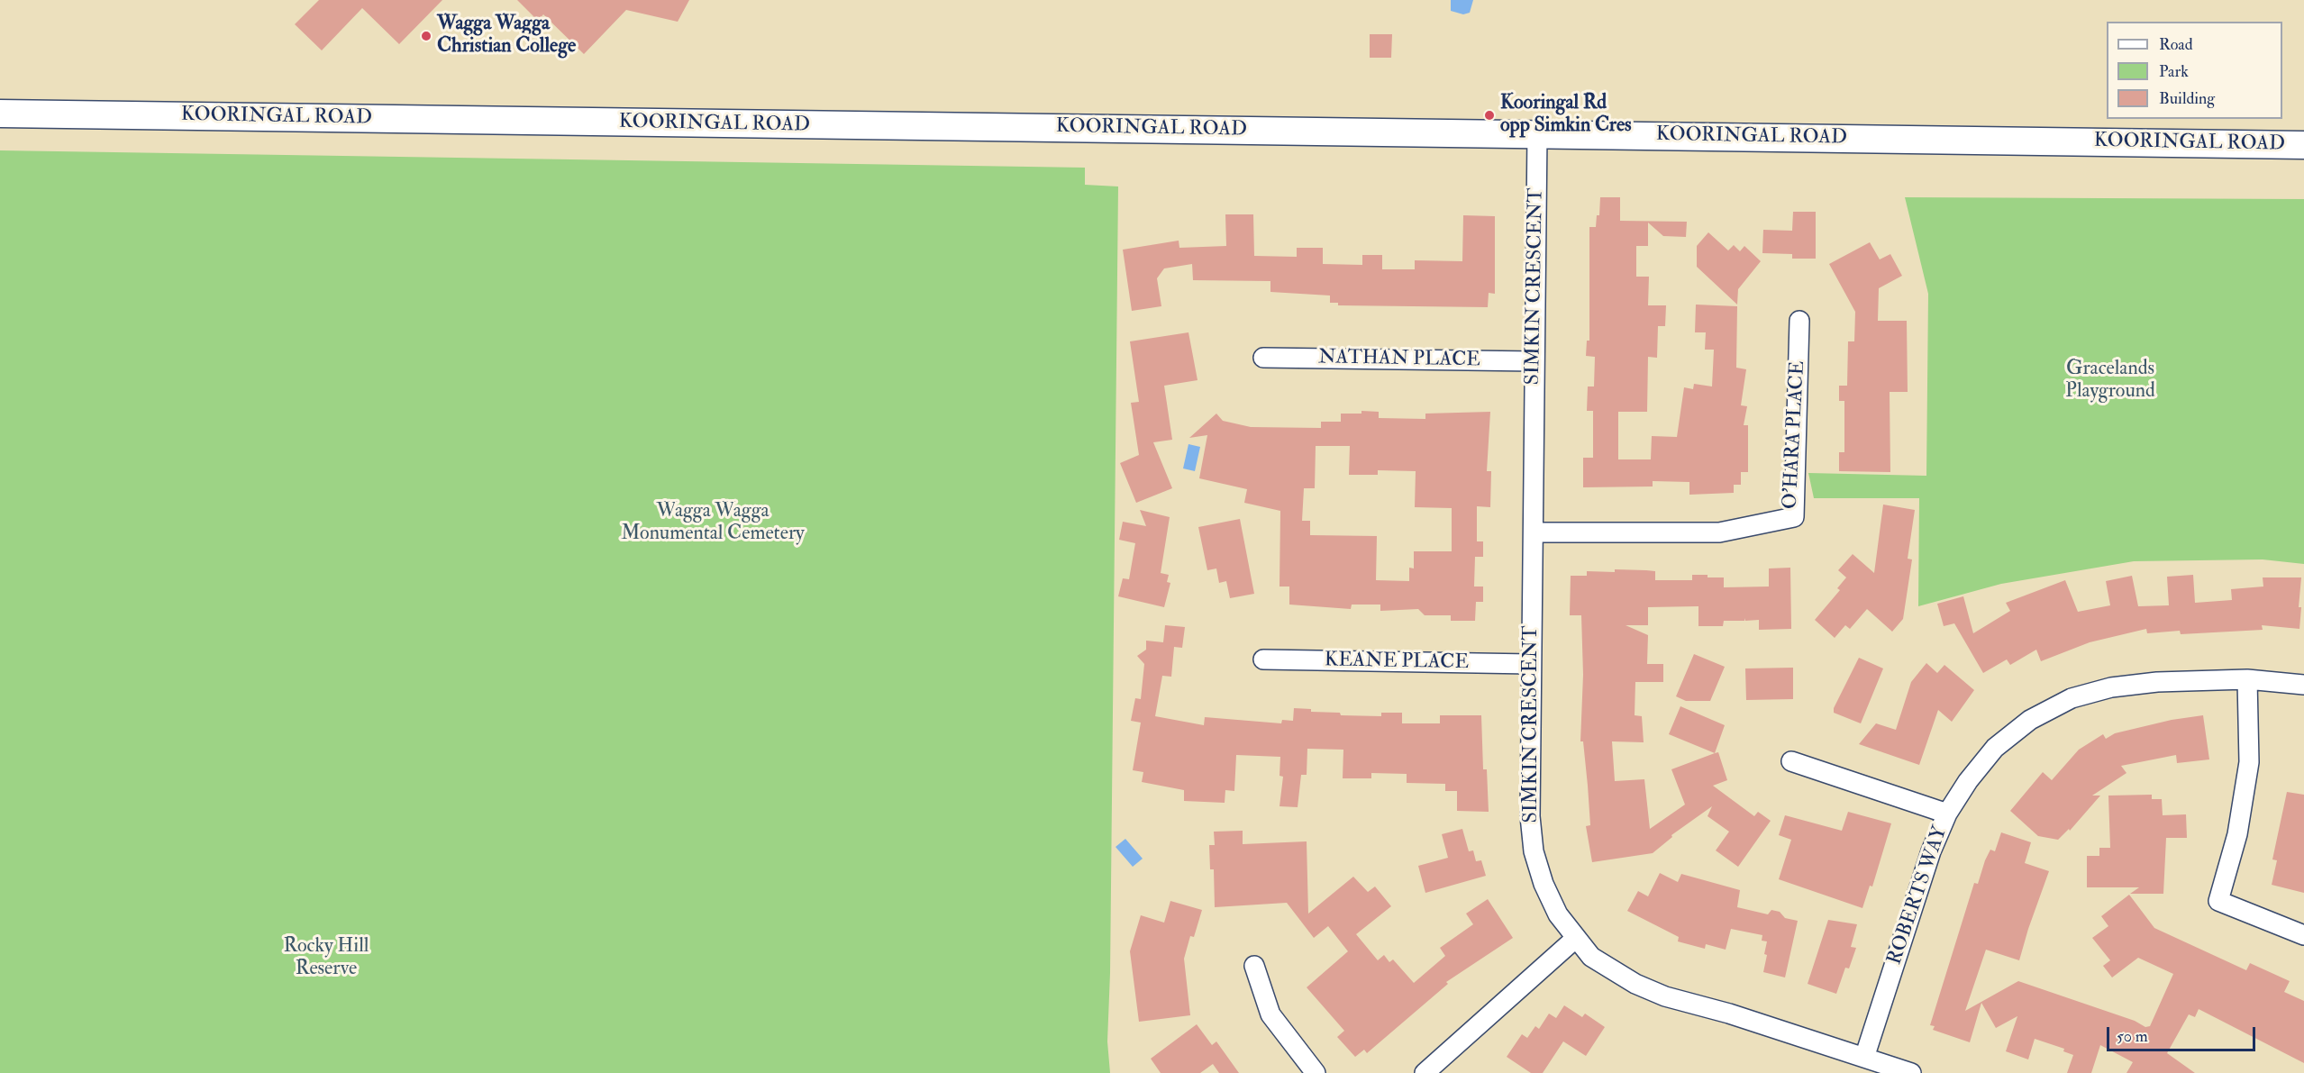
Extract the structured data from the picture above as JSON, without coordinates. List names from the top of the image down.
{
  "streets": {
    "main road": ["KOORINGAL ROAD"],
    "street": [
      "SIMKIN CRESCENT",
      "NATHAN PLACE",
      "O'HARA PLACE",
      "KEANE PLACE",
      "ROBERTS WAY"
    ]
  },
  "crossings": [
    ["KOORINGAL ROAD", "SIMKIN CRESCENT"],
    ["SIMKIN CRESCENT", "NATHAN PLACE"],
    ["SIMKIN CRESCENT", "O'HARA PLACE"],
    ["SIMKIN CRESCENT", "KEANE PLACE"],
    ["SIMKIN CRESCENT", "ROBERTS WAY"]
  ],
  "parks": ["Gracelands Playground", "Wagga Wagga Monumental Cemetery", "Rocky Hill Reserve"],
  "places": ["Wagga Wagga Christian College", "Kooringal Rd opp Simkin Cres"],
  "legend": ["Road", "Park", "Building"],
  "scale_bar": "50 m"
}
